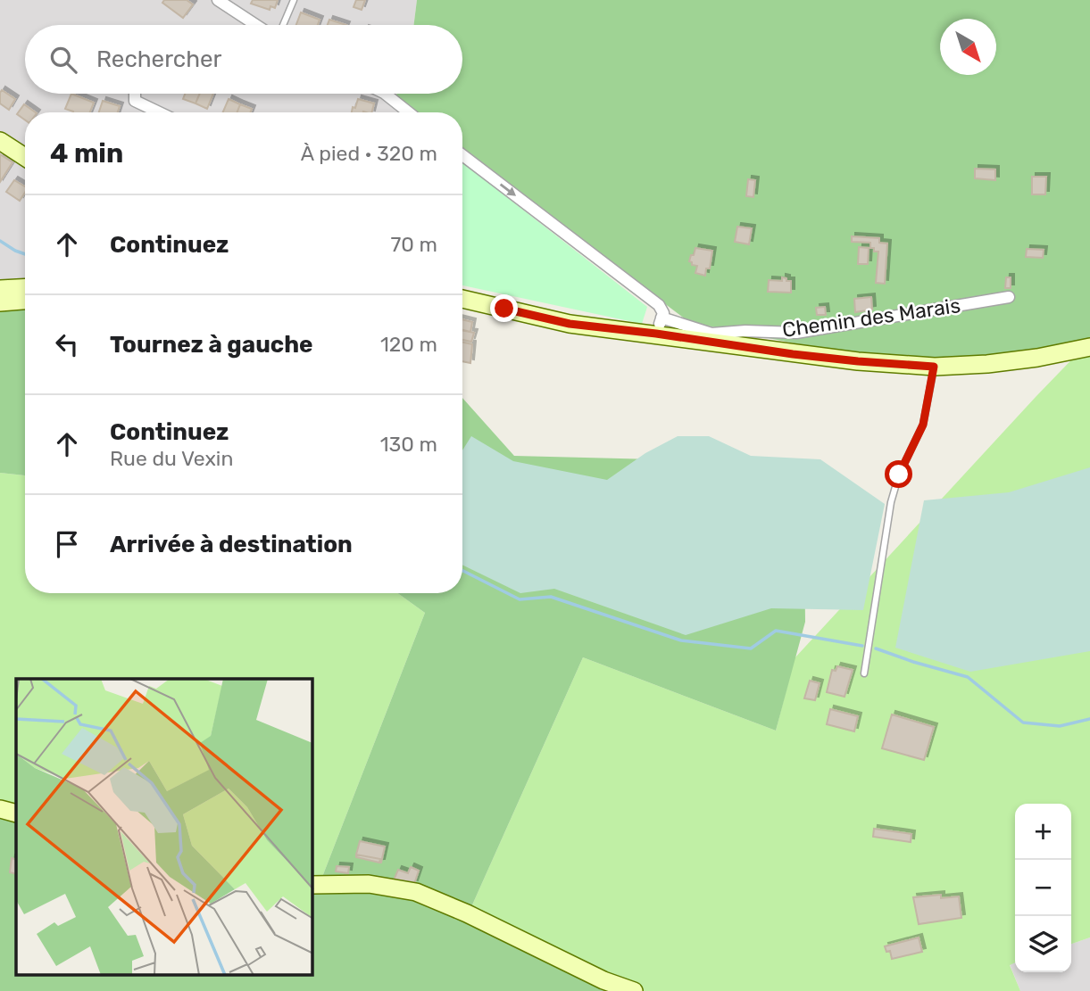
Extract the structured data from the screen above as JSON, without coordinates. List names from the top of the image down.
{
  "streets": {
    "street": ["Chemin des Marais"]
  },
  "north": "bottom right",
  "page": {
    "search": "Rechercher",
    "heading": ["4 min", "À pied · 320 m"],
    "list": [
      ["Continuez", "70 m"],
      ["Tournez à gauche", "120 m"],
      ["Continuez", "Rue du Vexin", "130 m"],
      "Arrivée à destination"
    ],
    "map_buttons": ["+", "−"]
  }
}
